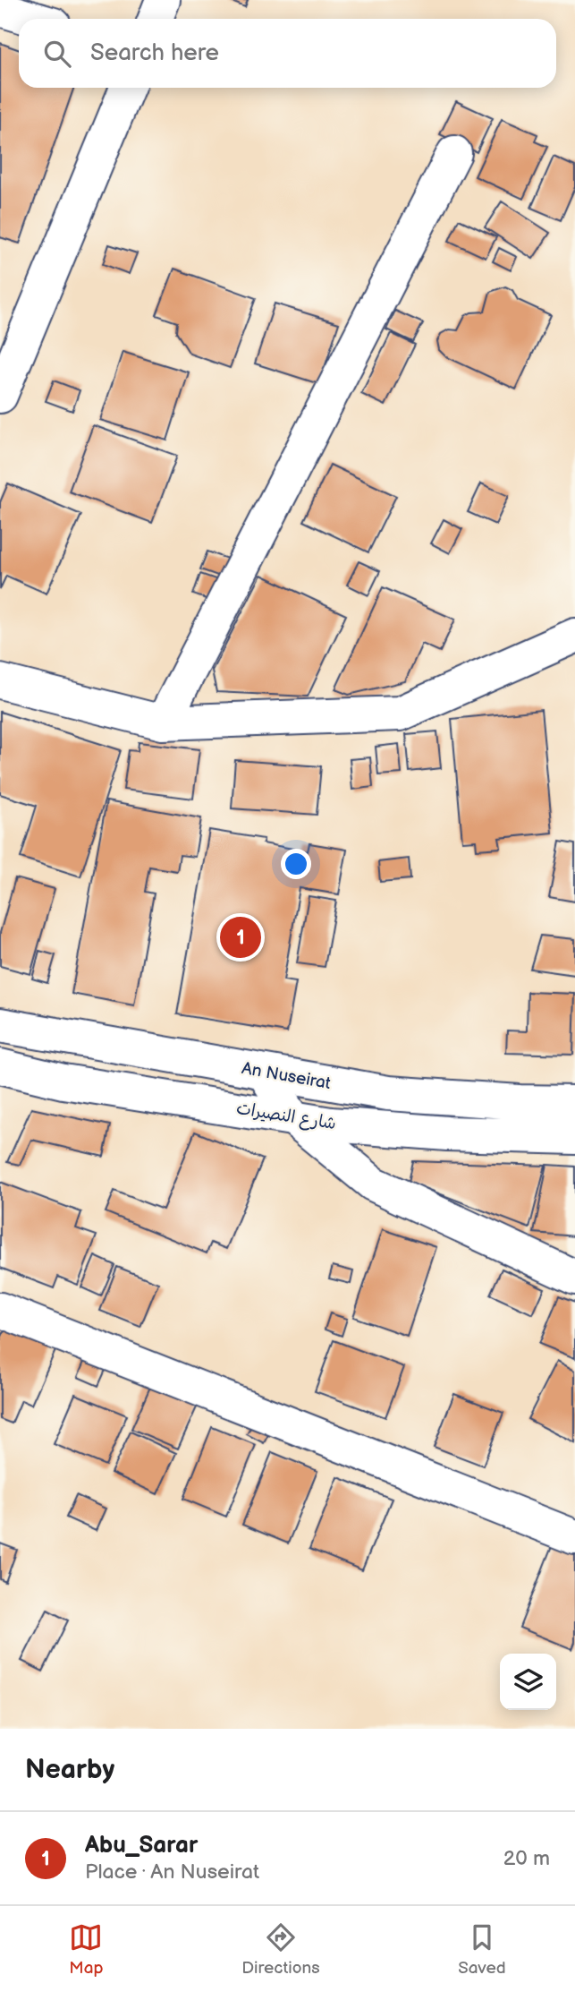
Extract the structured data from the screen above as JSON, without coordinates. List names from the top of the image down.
{
  "streets": {
    "street": ["An Nuseirat", "شارع النصيرات"]
  },
  "page": {
    "search": "Search here",
    "pins": "1",
    "heading": "Nearby",
    "list": [
      {
        "mark": "1",
        "name": "Abu_Sarar",
        "note": "Place · An Nuseirat",
        "value": "20 m"
      }
    ],
    "nav": ["Map", "Directions", "Saved"]
  }
}
